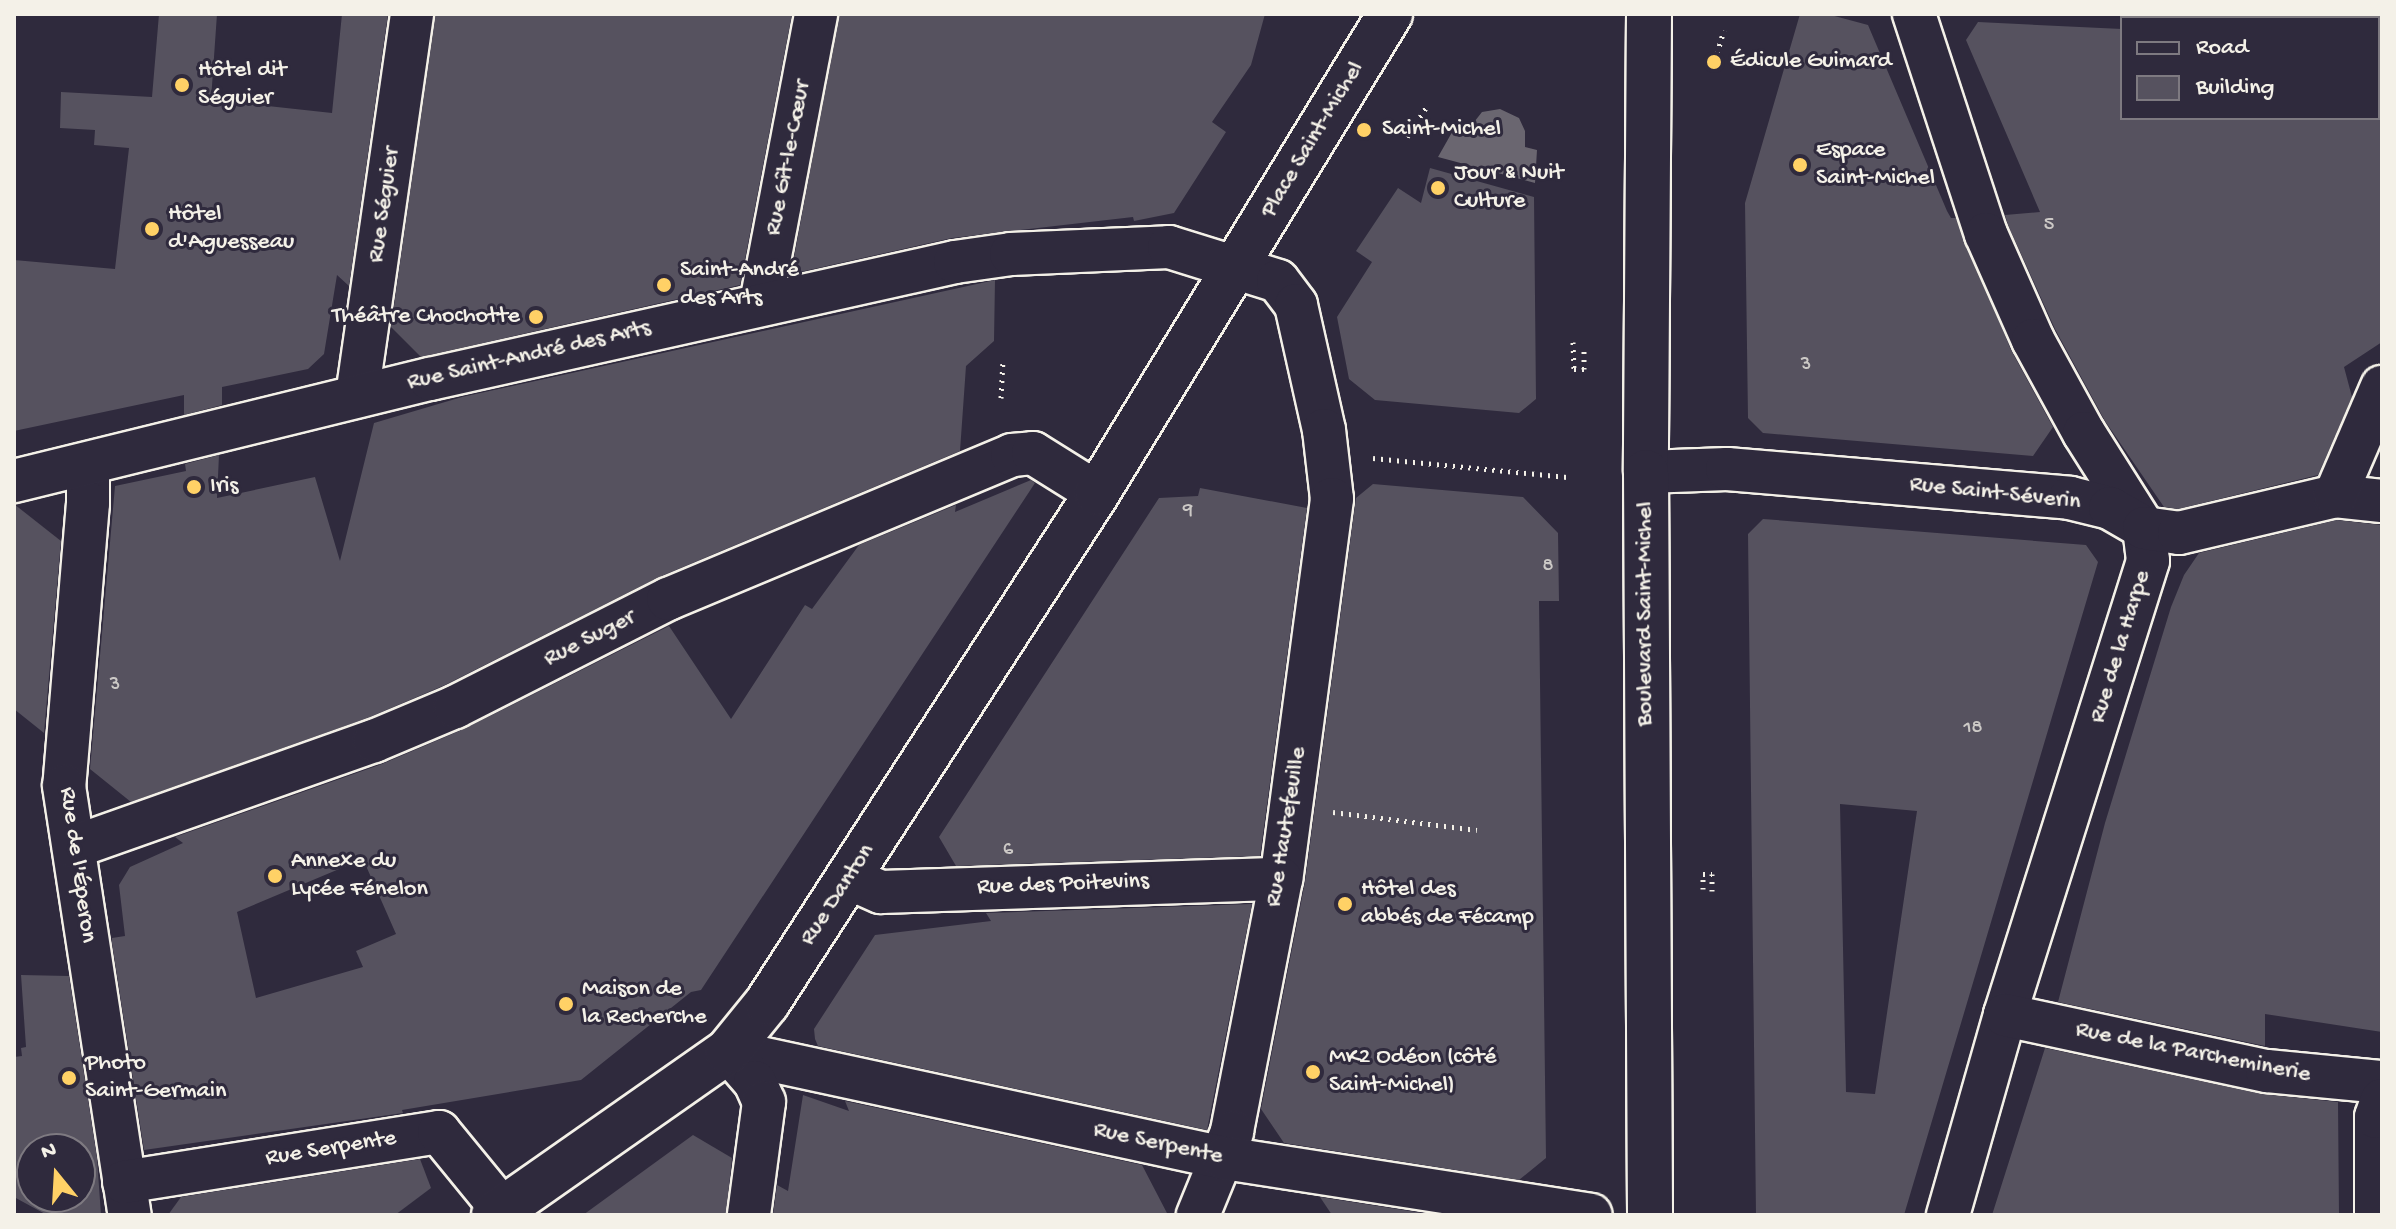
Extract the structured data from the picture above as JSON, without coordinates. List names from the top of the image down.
{
  "streets": {
    "street": [
      "Place Saint-Michel",
      "Rue Gît-le-Cœur",
      "Rue Séguier",
      "Rue Saint-André des Arts",
      "Rue Saint-Séverin",
      "Boulevard Saint-Michel",
      "Rue Suger",
      "Rue de la Harpe",
      "Rue Hautefeuille",
      "Rue de l'Éperon",
      "Rue des Poitevins",
      "Rue Danton",
      "Rue de la Parcheminerie",
      "Rue Serpente"
    ]
  },
  "crossings": [
    ["Place Saint-Michel", "Rue Saint-André des Arts"],
    ["Place Saint-Michel", "Rue Suger"],
    ["Place Saint-Michel", "Rue Hautefeuille"],
    ["Place Saint-Michel", "Rue Danton"],
    ["Rue Gît-le-Cœur", "Rue Saint-André des Arts"],
    ["Rue Séguier", "Rue Saint-André des Arts"],
    ["Rue Saint-André des Arts", "Rue Hautefeuille"],
    ["Rue Saint-André des Arts", "Rue de l'Éperon"],
    ["Rue Saint-Séverin", "Boulevard Saint-Michel"],
    ["Rue Saint-Séverin", "Rue de la Harpe"],
    ["Rue Suger", "Rue de l'Éperon"],
    ["Rue Suger", "Rue Danton"],
    ["Rue de la Harpe", "Rue de la Parcheminerie"],
    ["Rue Hautefeuille", "Rue des Poitevins"],
    ["Rue Hautefeuille", "Rue Serpente"],
    ["Rue de l'Éperon", "Rue Serpente"],
    ["Rue des Poitevins", "Rue Danton"],
    ["Rue Danton", "Rue Serpente"]
  ],
  "places": [
    "Édicule Guimard",
    "Hôtel dit Séguier",
    "Saint-Michel",
    "Espace Saint-Michel",
    "Jour & Nuit Culture",
    "Hôtel d'Aguesseau",
    "Saint-André des Arts",
    "Théâtre Chochotte",
    "Iris",
    "Annexe du Lycée Fénelon",
    "Hôtel des abbés de Fécamp",
    "Maison de la Recherche",
    "MK2 Odéon (côté Saint-Michel)",
    "Photo Saint-Germain"
  ],
  "house_numbers": [
    "5",
    "3",
    "9",
    "8",
    "3",
    "18",
    "6"
  ],
  "legend": ["Road", "Building"],
  "north": "top"
}
